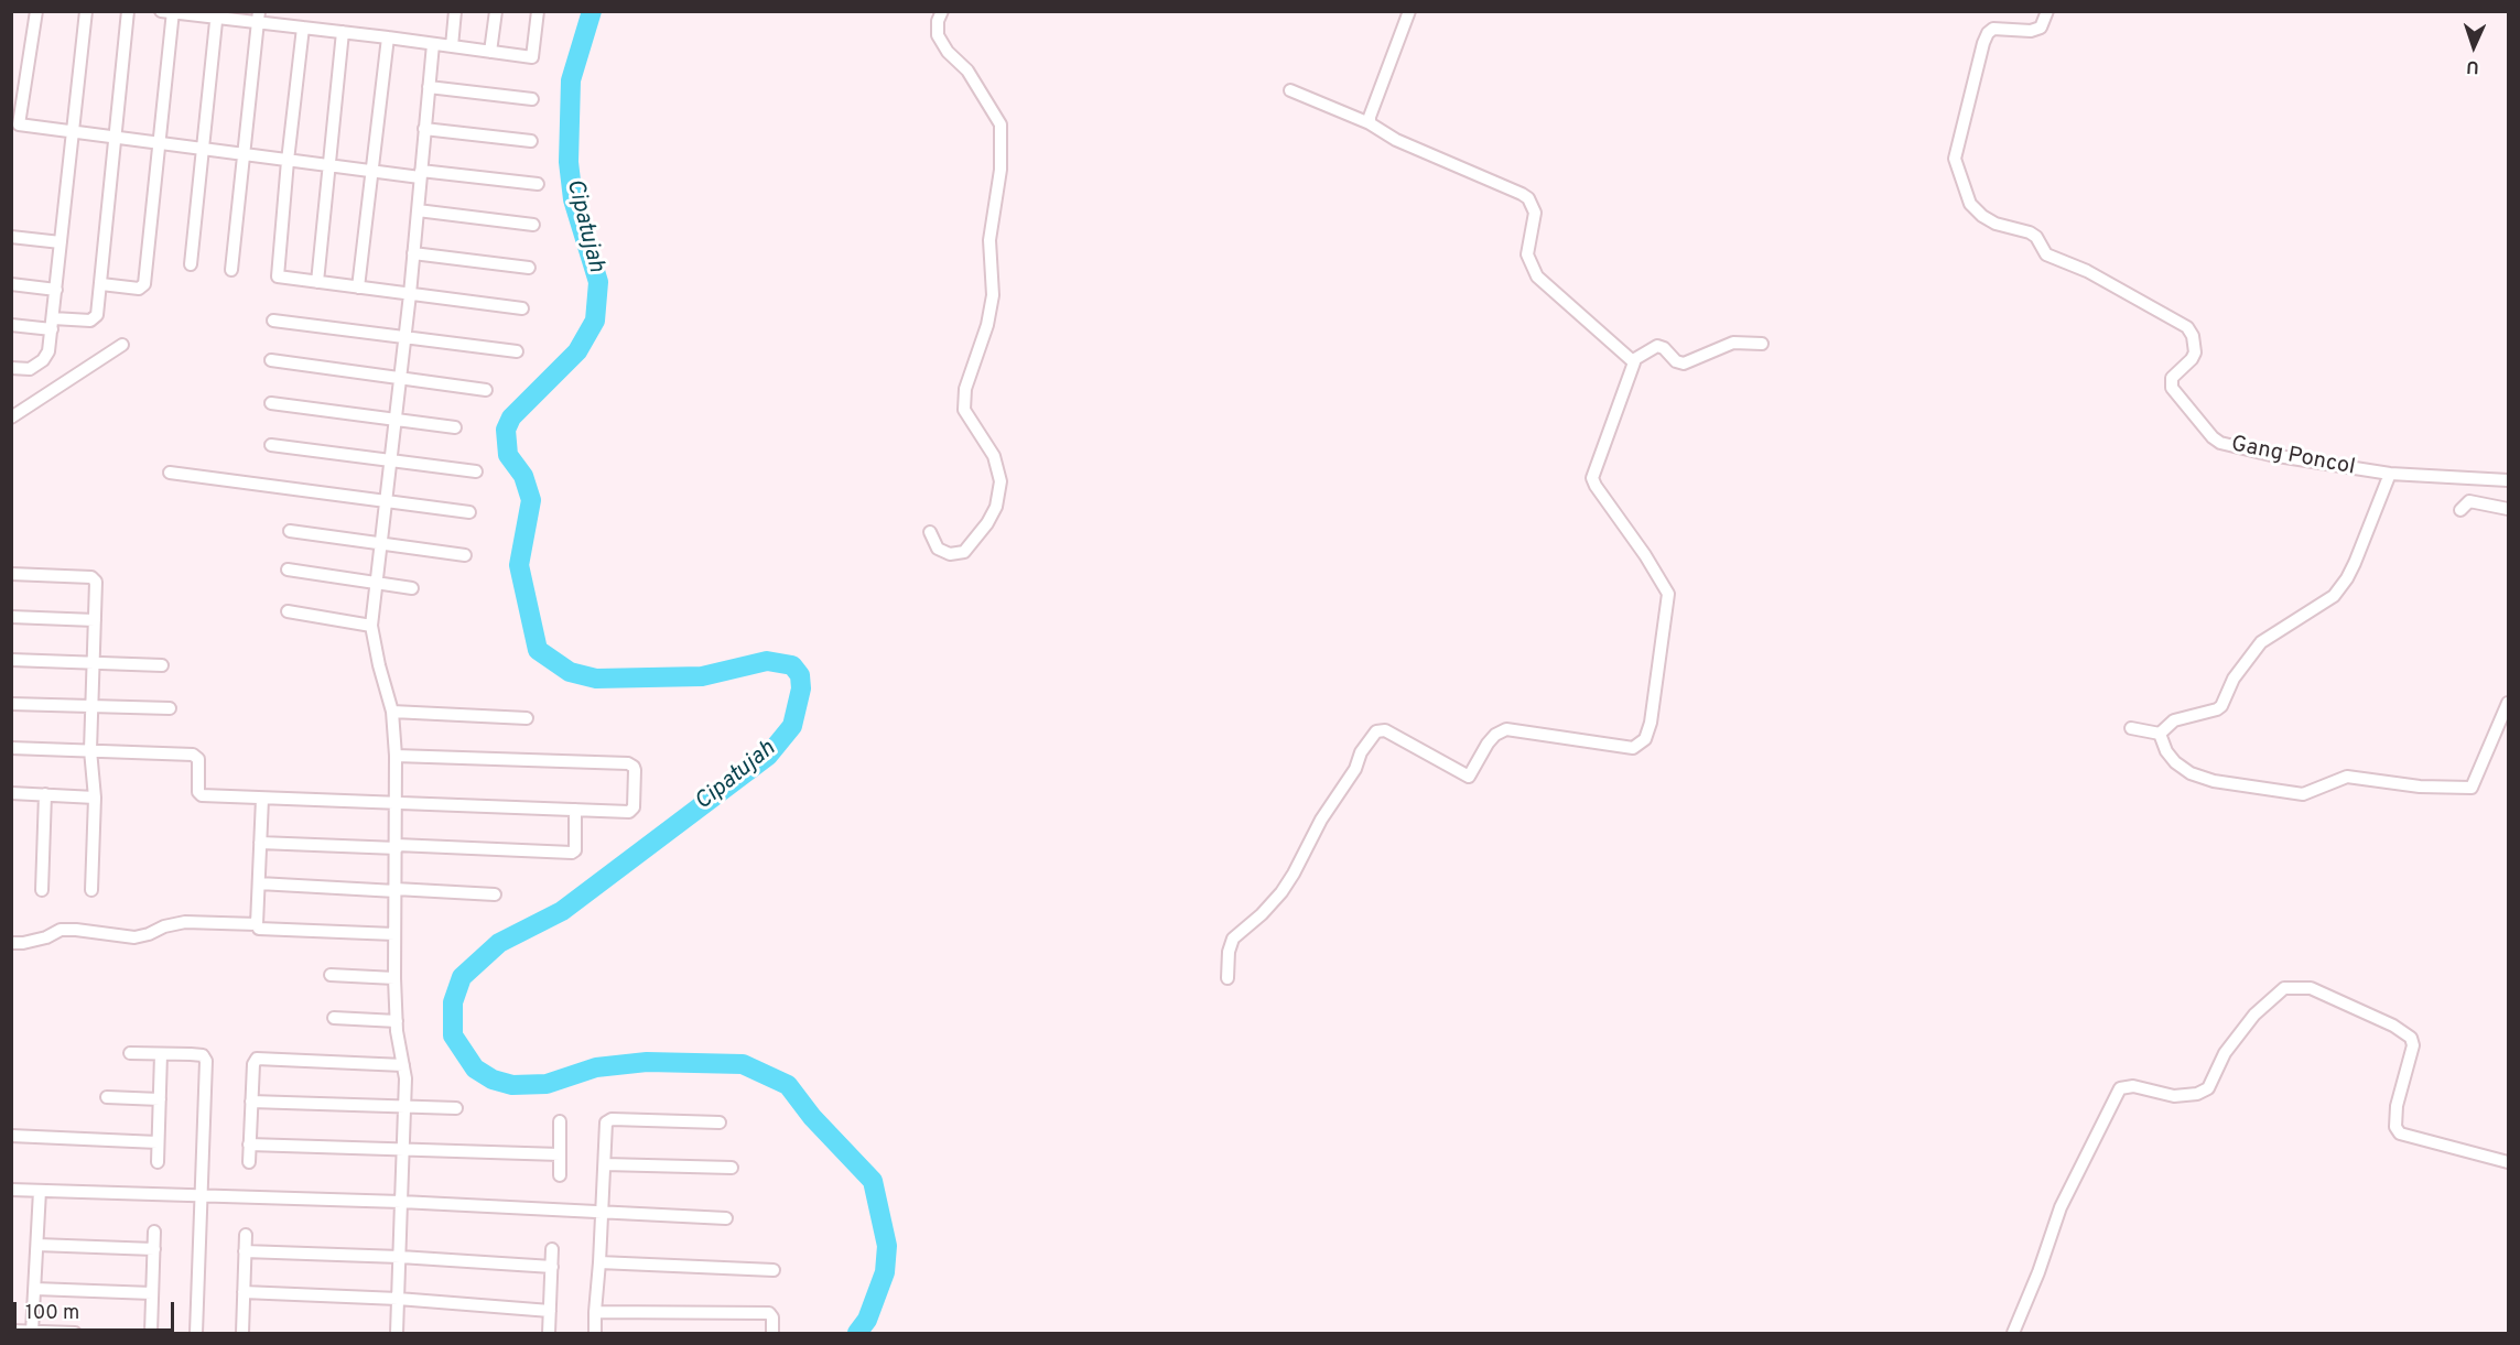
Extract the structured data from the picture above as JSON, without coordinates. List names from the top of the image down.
{
  "streets": {
    "street": ["Gang Poncol"]
  },
  "water": ["Cipatujah"],
  "scale_bar": "100 m",
  "north": "bottom"
}
